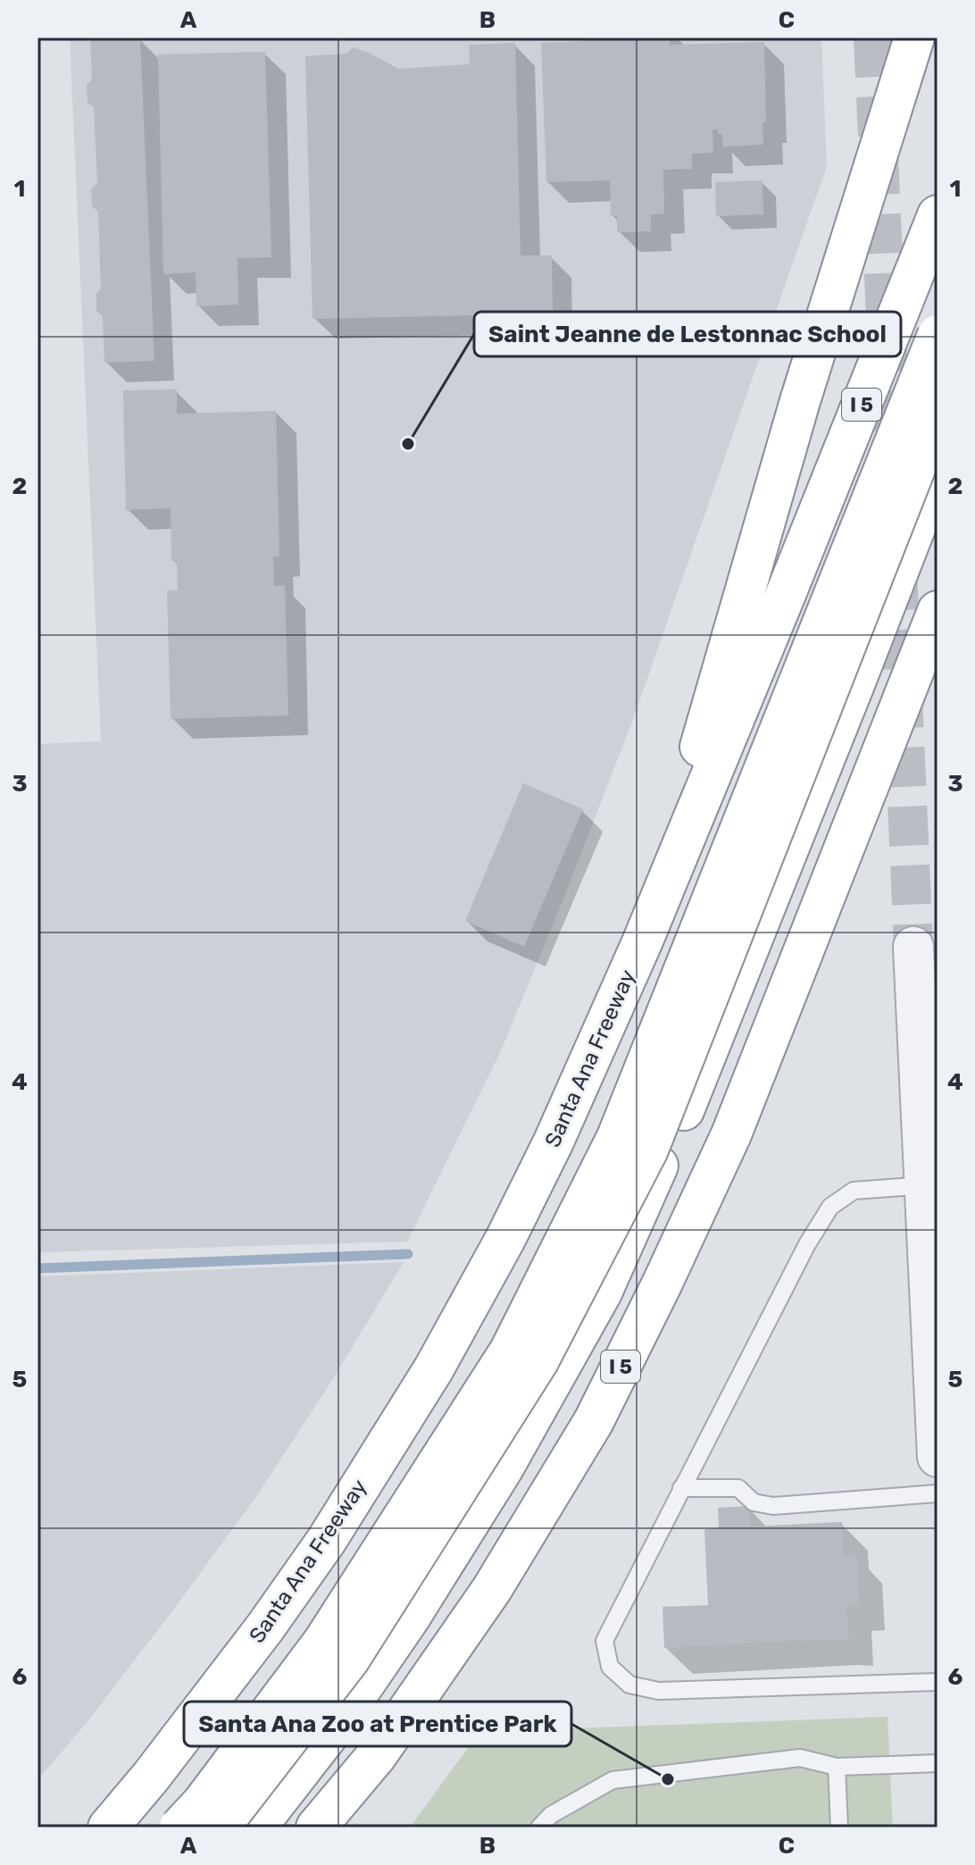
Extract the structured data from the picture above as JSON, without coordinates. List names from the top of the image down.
{
  "streets": {
    "highway": ["I 5", "Santa Ana Freeway"]
  },
  "places": ["Saint Jeanne de Lestonnac School", "Santa Ana Zoo at Prentice Park"],
  "grid": {
    "columns": ["A", "B", "C"],
    "rows": [
      "1",
      "2",
      "3",
      "4",
      "5",
      "6"
    ]
  }
}
